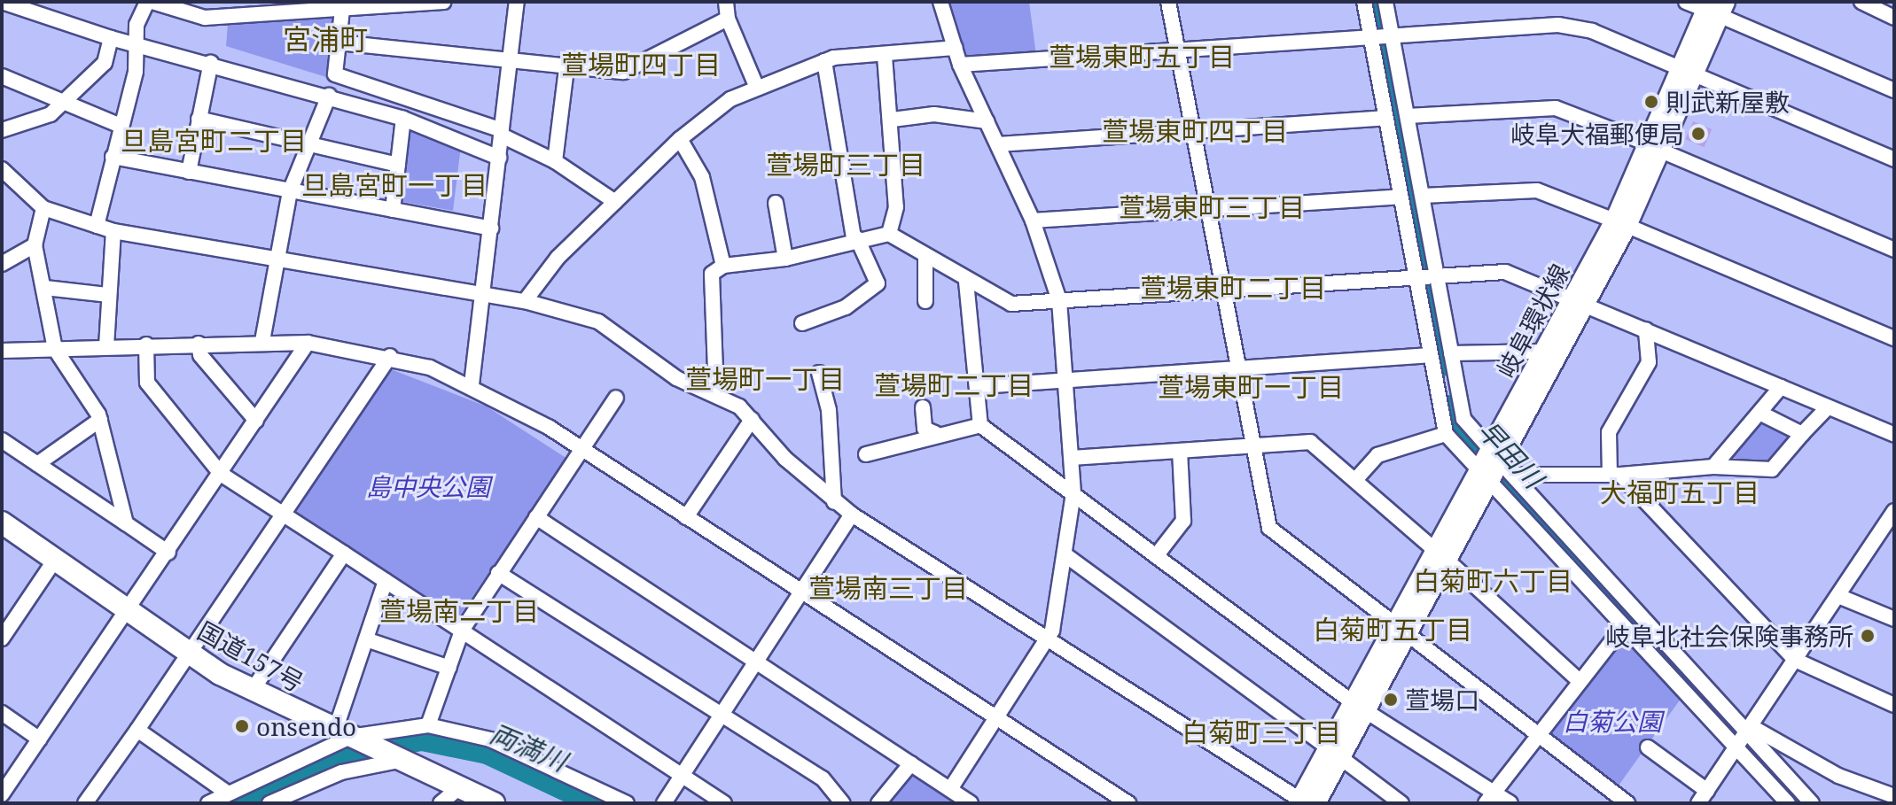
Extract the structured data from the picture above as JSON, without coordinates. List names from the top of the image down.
{
  "streets": {
    "highway": ["国道157号"],
    "main road": ["岐阜環状線"]
  },
  "districts": [
    "宮浦町",
    "萱場東町五丁目",
    "萱場町四丁目",
    "萱場東町四丁目",
    "旦島宮町二丁目",
    "萱場町三丁目",
    "旦島宮町一丁目",
    "萱場東町三丁目",
    "萱場東町二丁目",
    "萱場町一丁目",
    "萱場町二丁目",
    "萱場東町一丁目",
    "大福町五丁目",
    "白菊町六丁目",
    "萱場南三丁目",
    "萱場南二丁目",
    "白菊町五丁目",
    "白菊町三丁目"
  ],
  "water": ["早田川", "両満川"],
  "parks": ["島中央公園", "白菊公園"],
  "places": [
    "則武新屋敷",
    "岐阜大福郵便局",
    "岐阜北社会保険事務所",
    "萱場口",
    "onsendo"
  ]
}
